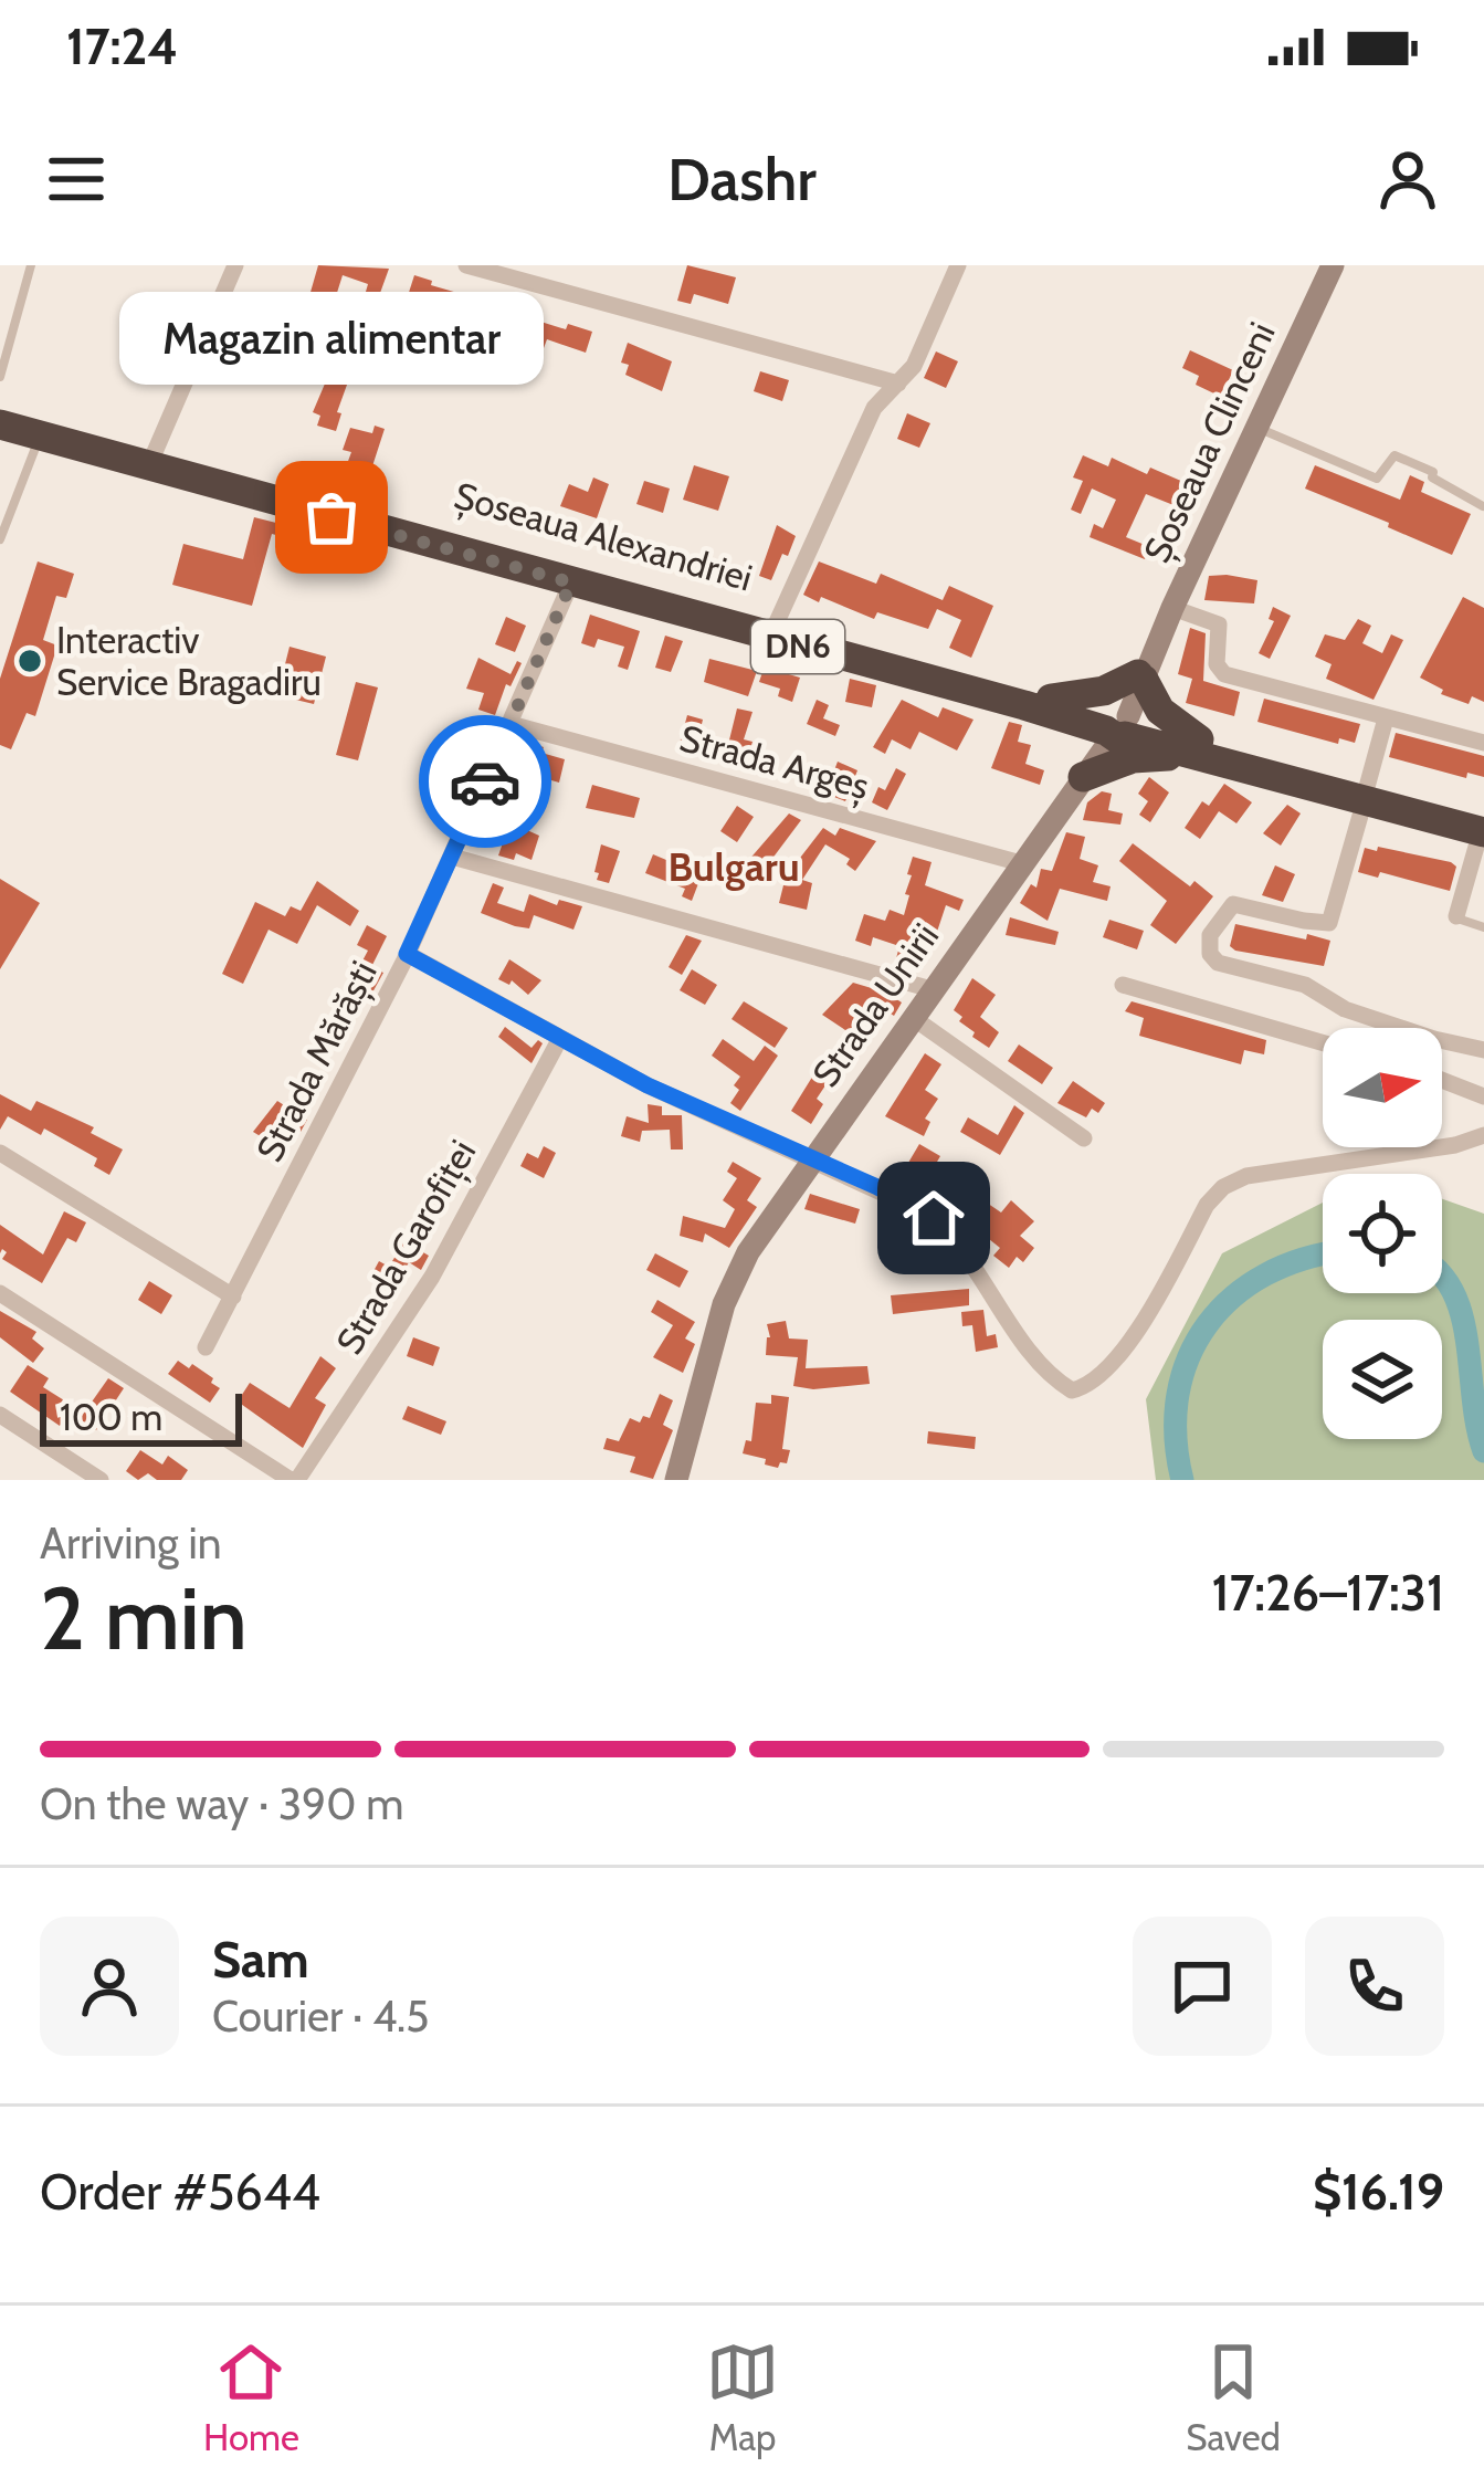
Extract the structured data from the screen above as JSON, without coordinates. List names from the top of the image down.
{
  "streets": {
    "highway": ["Șoseaua Alexandriei", "DN6"],
    "main road": ["Șoseaua Clinceni", "Strada Unirii"],
    "street": ["Strada Argeș", "Strada Mărăști", "Strada Garofiței"]
  },
  "crossings": [
    ["Șoseaua Clinceni", "Șoseaua Alexandriei"],
    ["Șoseaua Clinceni", "Strada Unirii"],
    ["Șoseaua Alexandriei", "Strada Unirii"],
    ["Șoseaua Alexandriei", "Strada Mărăști"],
    ["Strada Argeș", "Strada Unirii"],
    ["Strada Argeș", "Strada Mărăști"]
  ],
  "districts": ["Bulgaru"],
  "places": ["Magazin alimentar", "Interactiv Service Bragadiru"],
  "scale_bar": "100 m",
  "north": "right",
  "page": {
    "status": "17:24",
    "header": "Dashr",
    "bubble": "Magazin alimentar",
    "scale": "100 m",
    "heading": ["2 min", "Arriving in", "17:26–17:31"],
    "panel": [
      "Sam",
      "Courier · 4.5",
      "Order #5644",
      "$16.19"
    ],
    "bar": "On the way · 390 m",
    "tabs": ["Home", "Map", "Saved"]
  }
}
